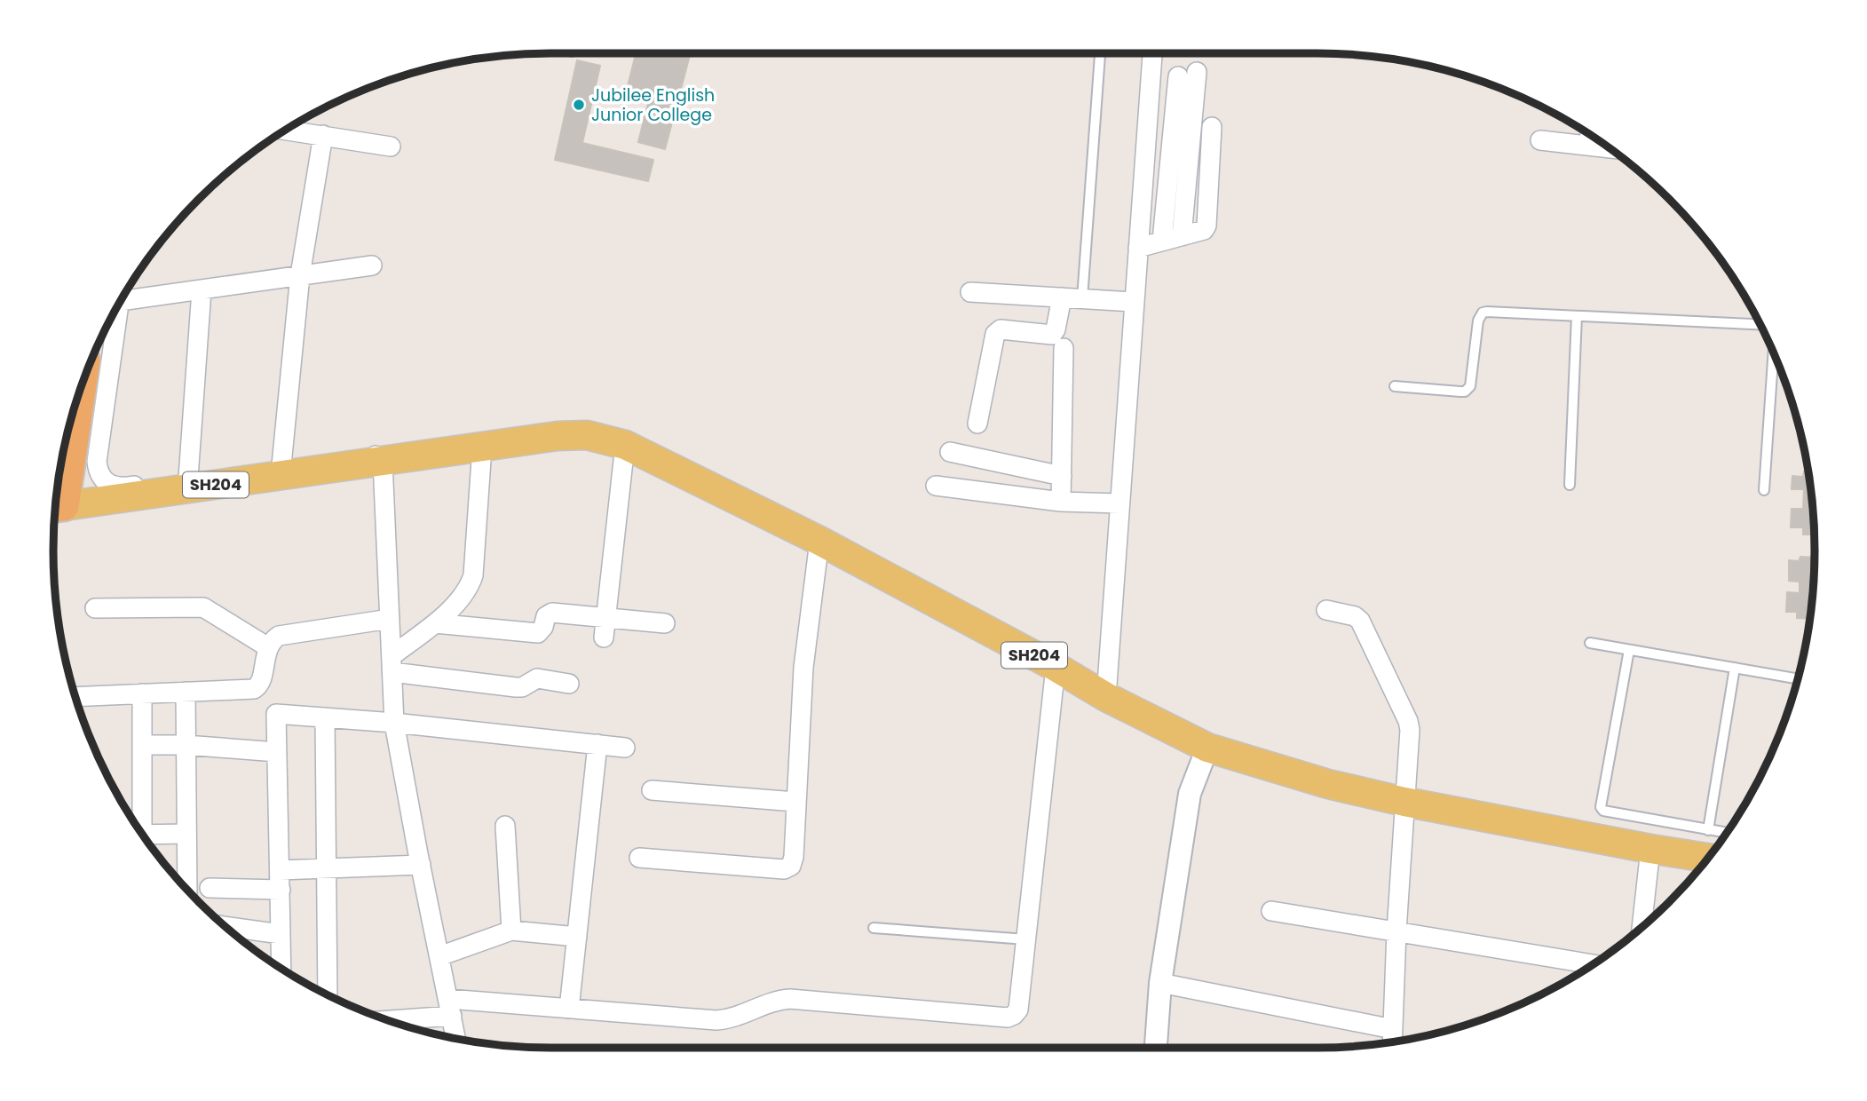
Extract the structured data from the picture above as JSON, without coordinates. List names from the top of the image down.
{
  "streets": {
    "main road": ["SH204"]
  },
  "places": ["Jubilee English Junior College"]
}
